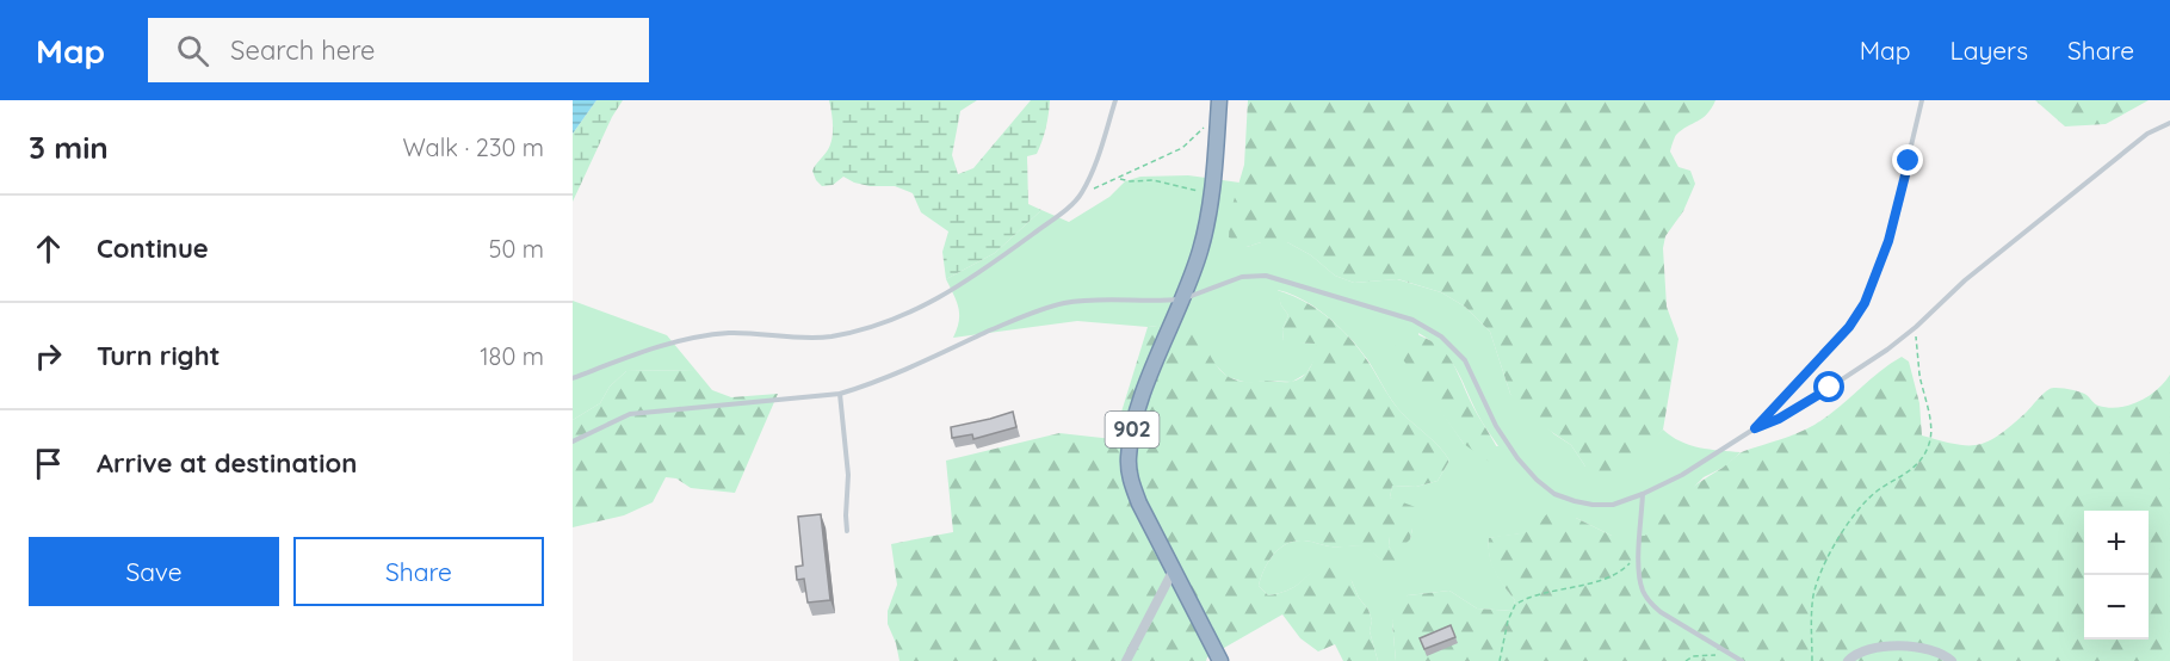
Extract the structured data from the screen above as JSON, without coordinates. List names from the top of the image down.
{
  "streets": {
    "highway": ["902"]
  },
  "page": {
    "header": "Map",
    "search": "Search here",
    "nav": ["Map", "Layers", "Share"],
    "heading": ["3 min", "Walk · 230 m"],
    "list": [
      ["Continue", "50 m"],
      ["Turn right", "180 m"],
      "Arrive at destination"
    ],
    "map_buttons": ["+", "−"],
    "buttons": ["Save", "Share"]
  }
}
